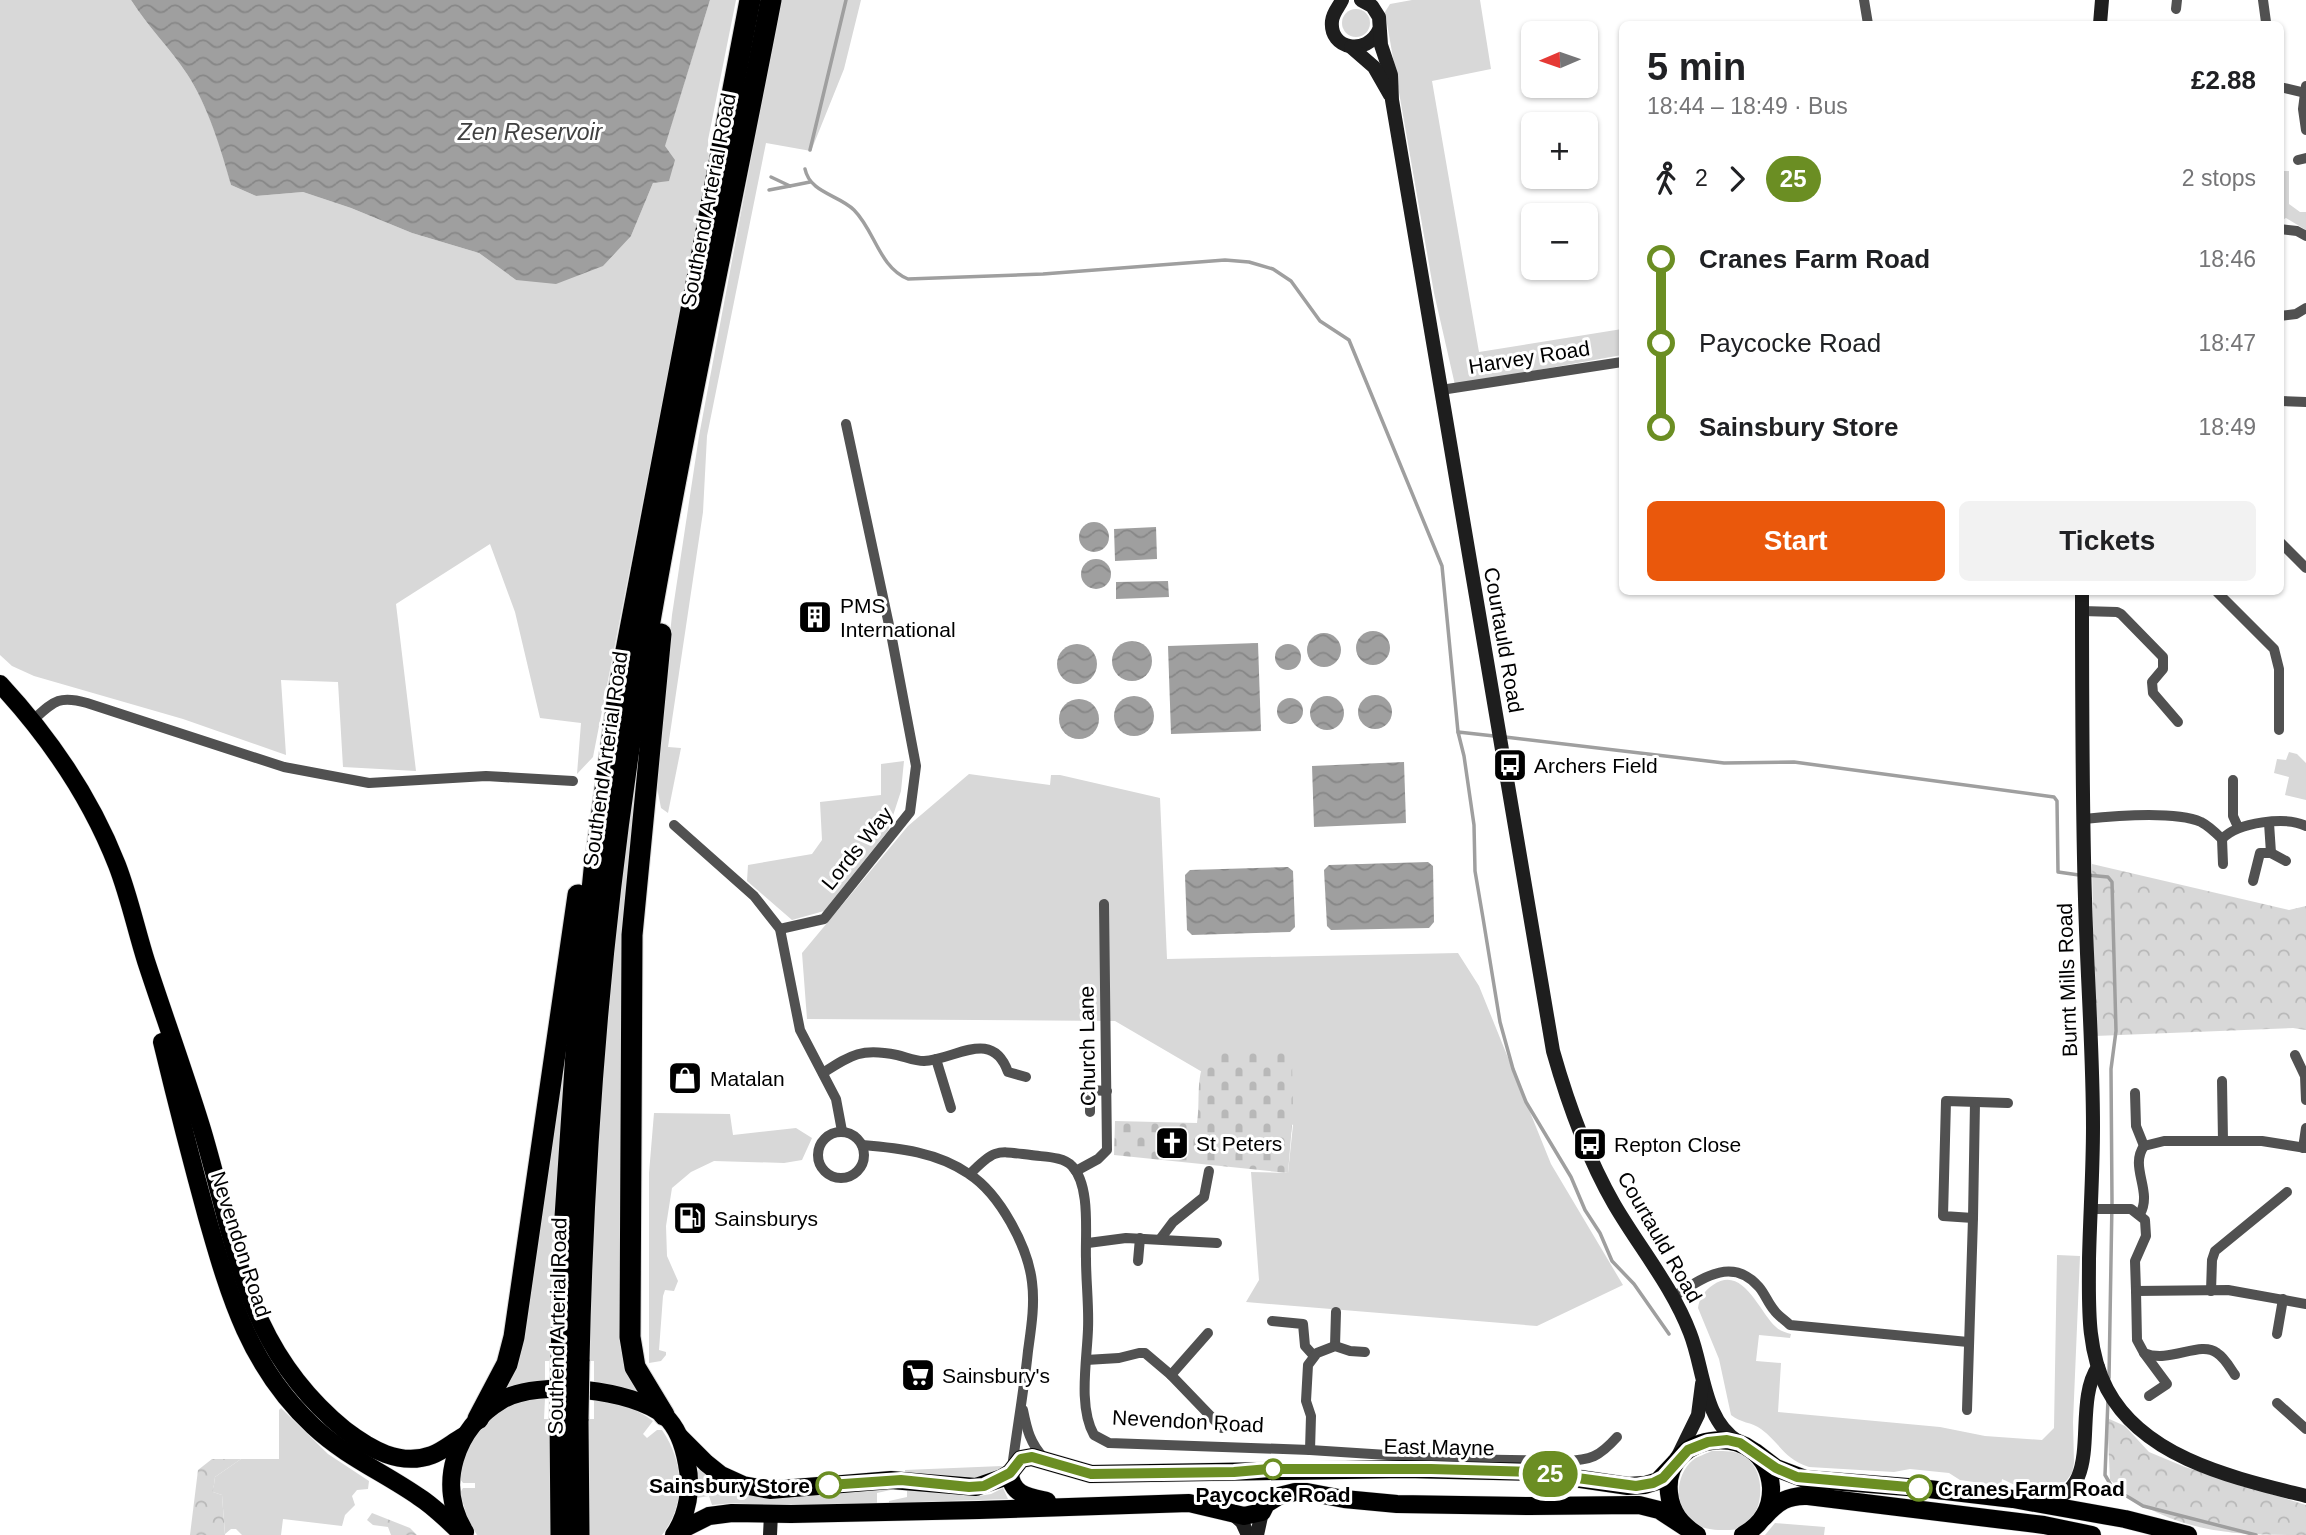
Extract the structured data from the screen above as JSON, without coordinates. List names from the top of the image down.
{
  "streets": {
    "highway": ["Southend Arterial Road"],
    "main road": ["Nevendon Road", "East Mayne"],
    "street": [
      "Harvey Road",
      "Courtauld Road",
      "Lords Way",
      "Burnt Mills Road",
      "Church Lane"
    ]
  },
  "crossings": [
    ["Harvey Road", "Courtauld Road"],
    ["Courtauld Road", "East Mayne"],
    ["Church Lane", "Nevendon Road"]
  ],
  "water": ["Zen Reservoir"],
  "places": {
    "building": ["PMS International"],
    "bus stop": ["Archers Field", "Repton Close"],
    "shop": ["Matalan"],
    "church": ["St Peters"],
    "fuel station": ["Sainsburys"],
    "supermarket": ["Sainsbury's"],
    "other": ["Paycocke Road", "Sainsbury Store", "Cranes Farm Road"]
  },
  "lines": ["bus line 25"],
  "north": "left",
  "page": {
    "on_map": "25",
    "map_buttons": ["+", "−"],
    "heading": ["5 min", "18:44 – 18:49 · Bus", "£2.88"],
    "legs": ["2", "25", "2 stops"],
    "list": [
      {
        "name": "Cranes Farm Road",
        "value": "18:46"
      },
      {
        "name": "Paycocke Road",
        "value": "18:47"
      },
      {
        "name": "Sainsbury Store",
        "value": "18:49"
      }
    ],
    "buttons": ["Start", "Tickets"]
  }
}
